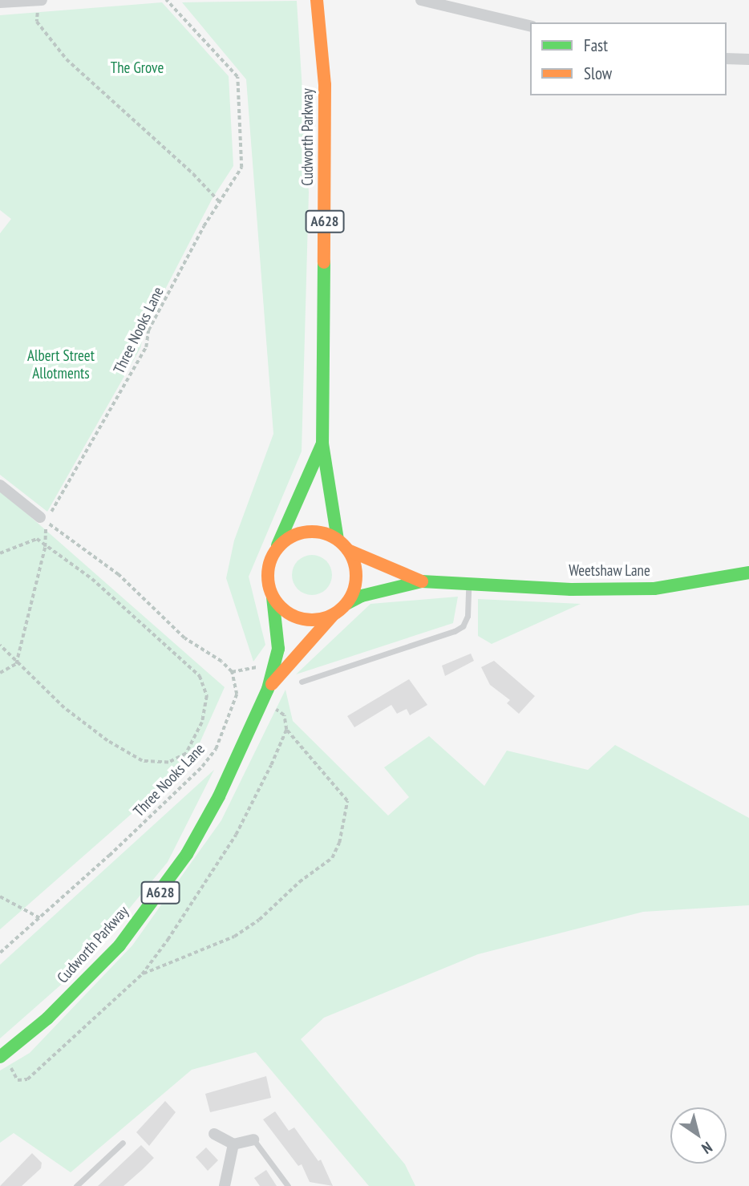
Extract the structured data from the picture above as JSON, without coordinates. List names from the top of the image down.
{
  "streets": {
    "main road": ["Cudworth Parkway", "A628", "Weetshaw Lane"],
    "path": ["Three Nooks Lane"]
  },
  "crossings": [
    ["Cudworth Parkway", "Weetshaw Lane"]
  ],
  "parks": ["The Grove", "Albert Street Allotments"],
  "legend": ["Fast", "Slow"],
  "north": "bottom right"
}
